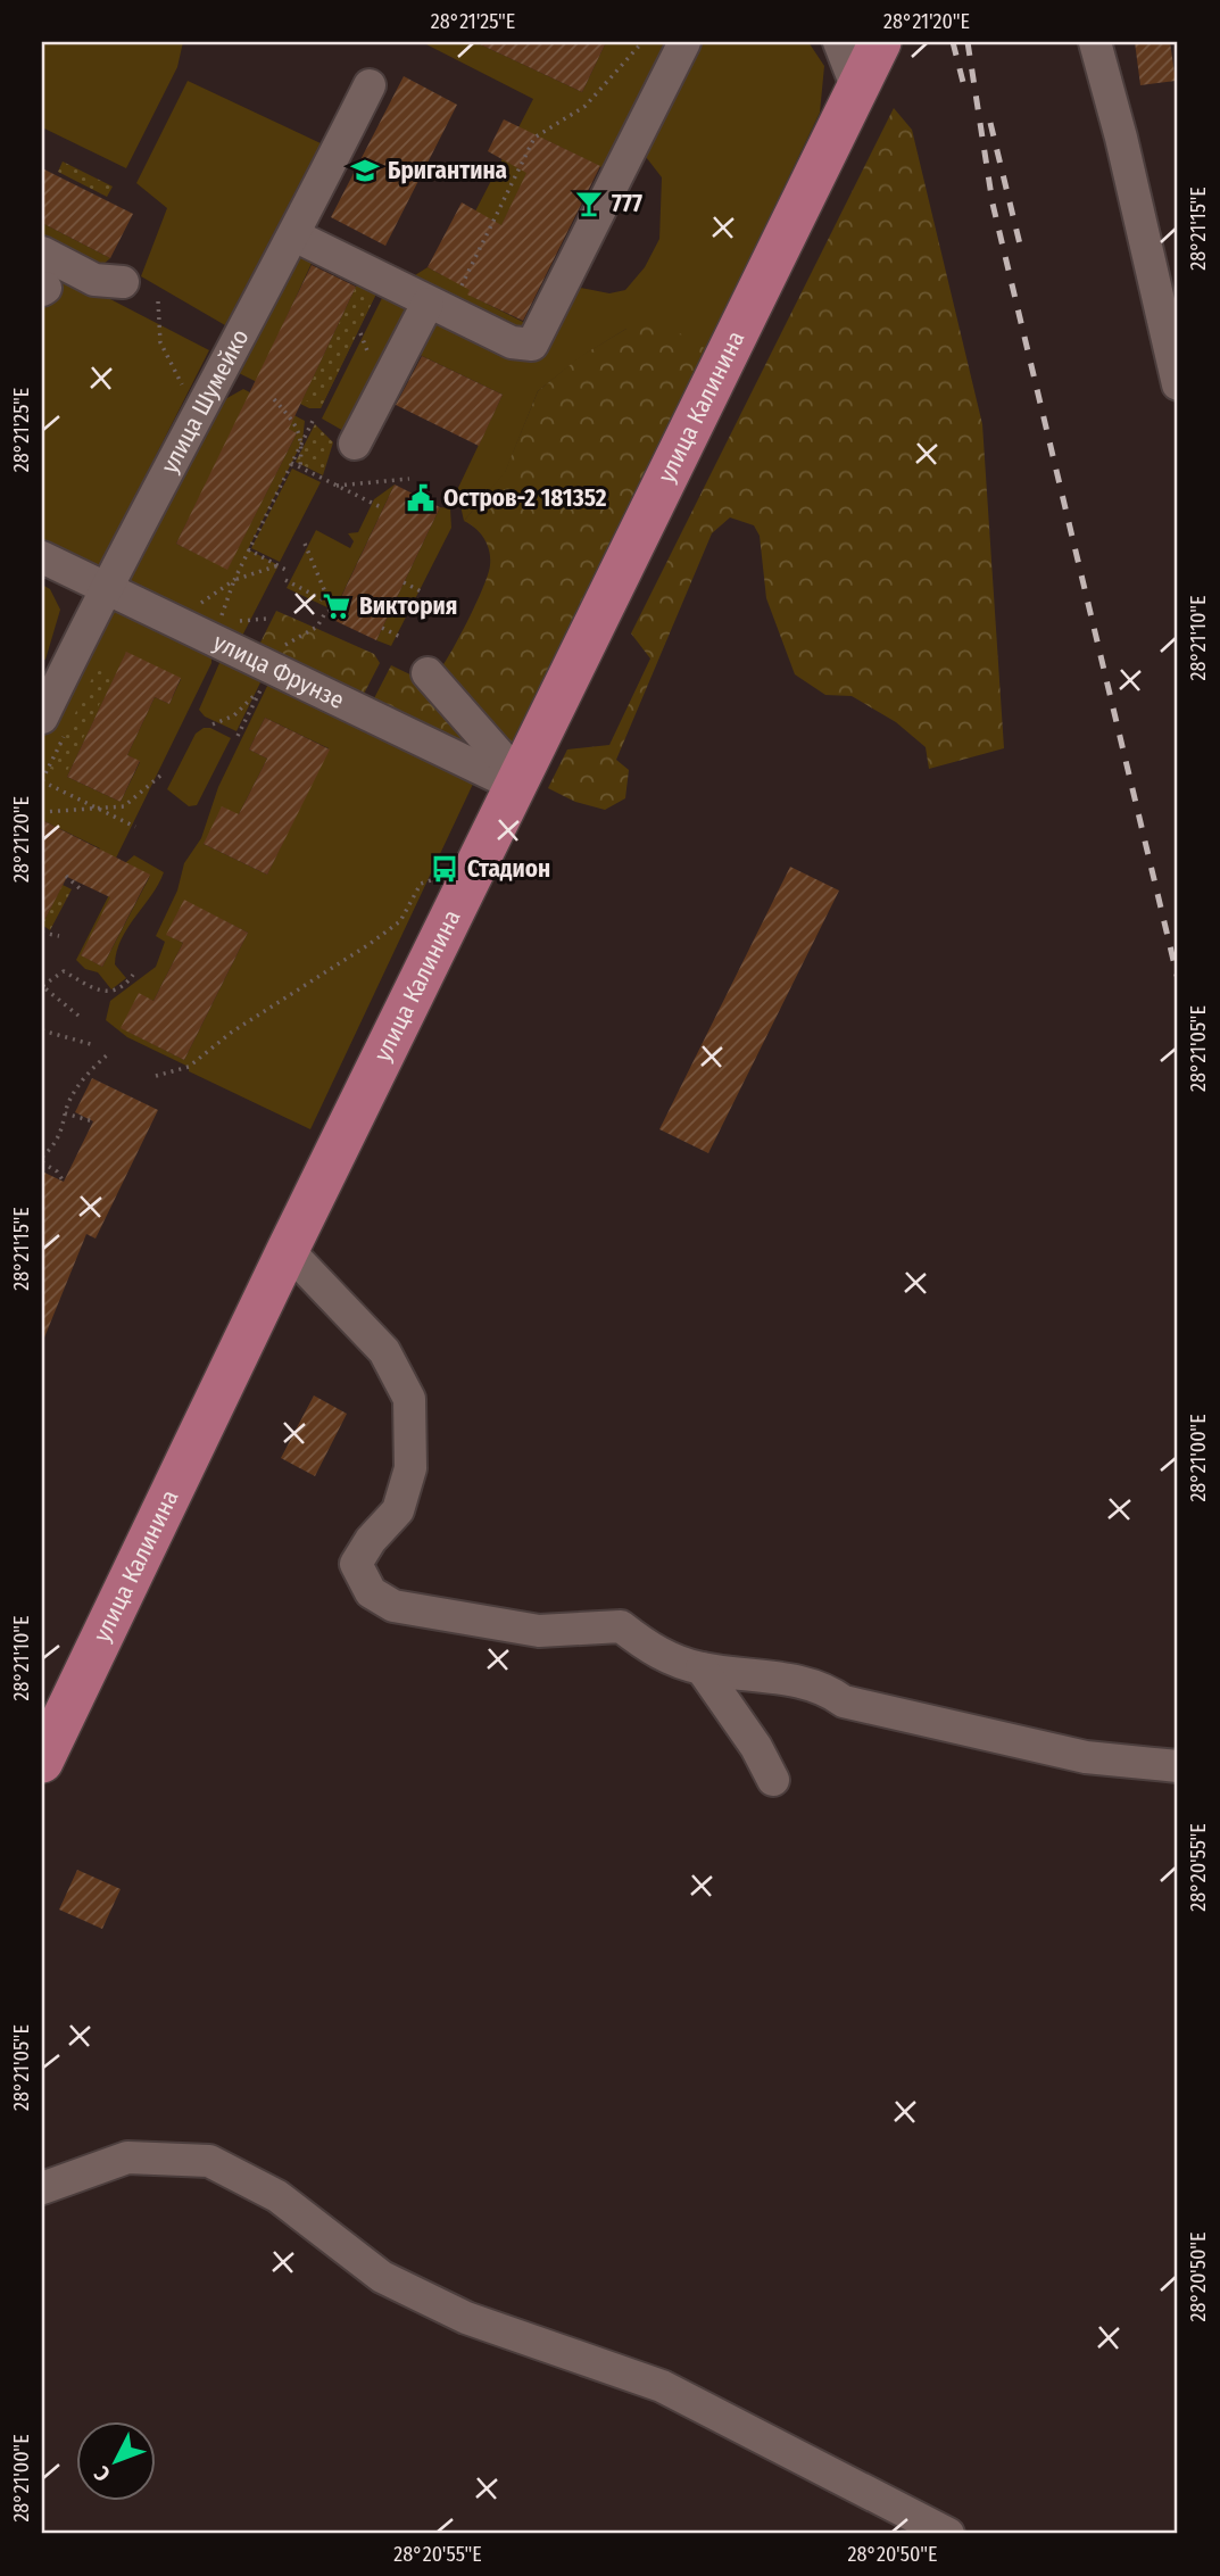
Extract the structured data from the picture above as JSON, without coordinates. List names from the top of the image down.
{
  "streets": {
    "main road": ["улица Калинина"],
    "street": ["улица Шумейко", "улица Фрунзе"]
  },
  "crossings": [
    ["улица Шумейко", "улица Фрунзе"],
    ["улица Калинина", "улица Фрунзе"]
  ],
  "places": {
    "school or university": ["Бригантина"],
    "bar": ["777"],
    "public building": ["Остров-2 181352"],
    "supermarket": ["Виктория"],
    "bus stop": ["Стадион"]
  },
  "north": "bottom left",
  "coordinates": [
    "28°21'25\"E",
    "28°21'20\"E",
    "28°21'15\"E",
    "28°21'10\"E",
    "28°21'05\"E",
    "28°21'00\"E",
    "28°20'55\"E",
    "28°20'50\"E"
  ]
}
